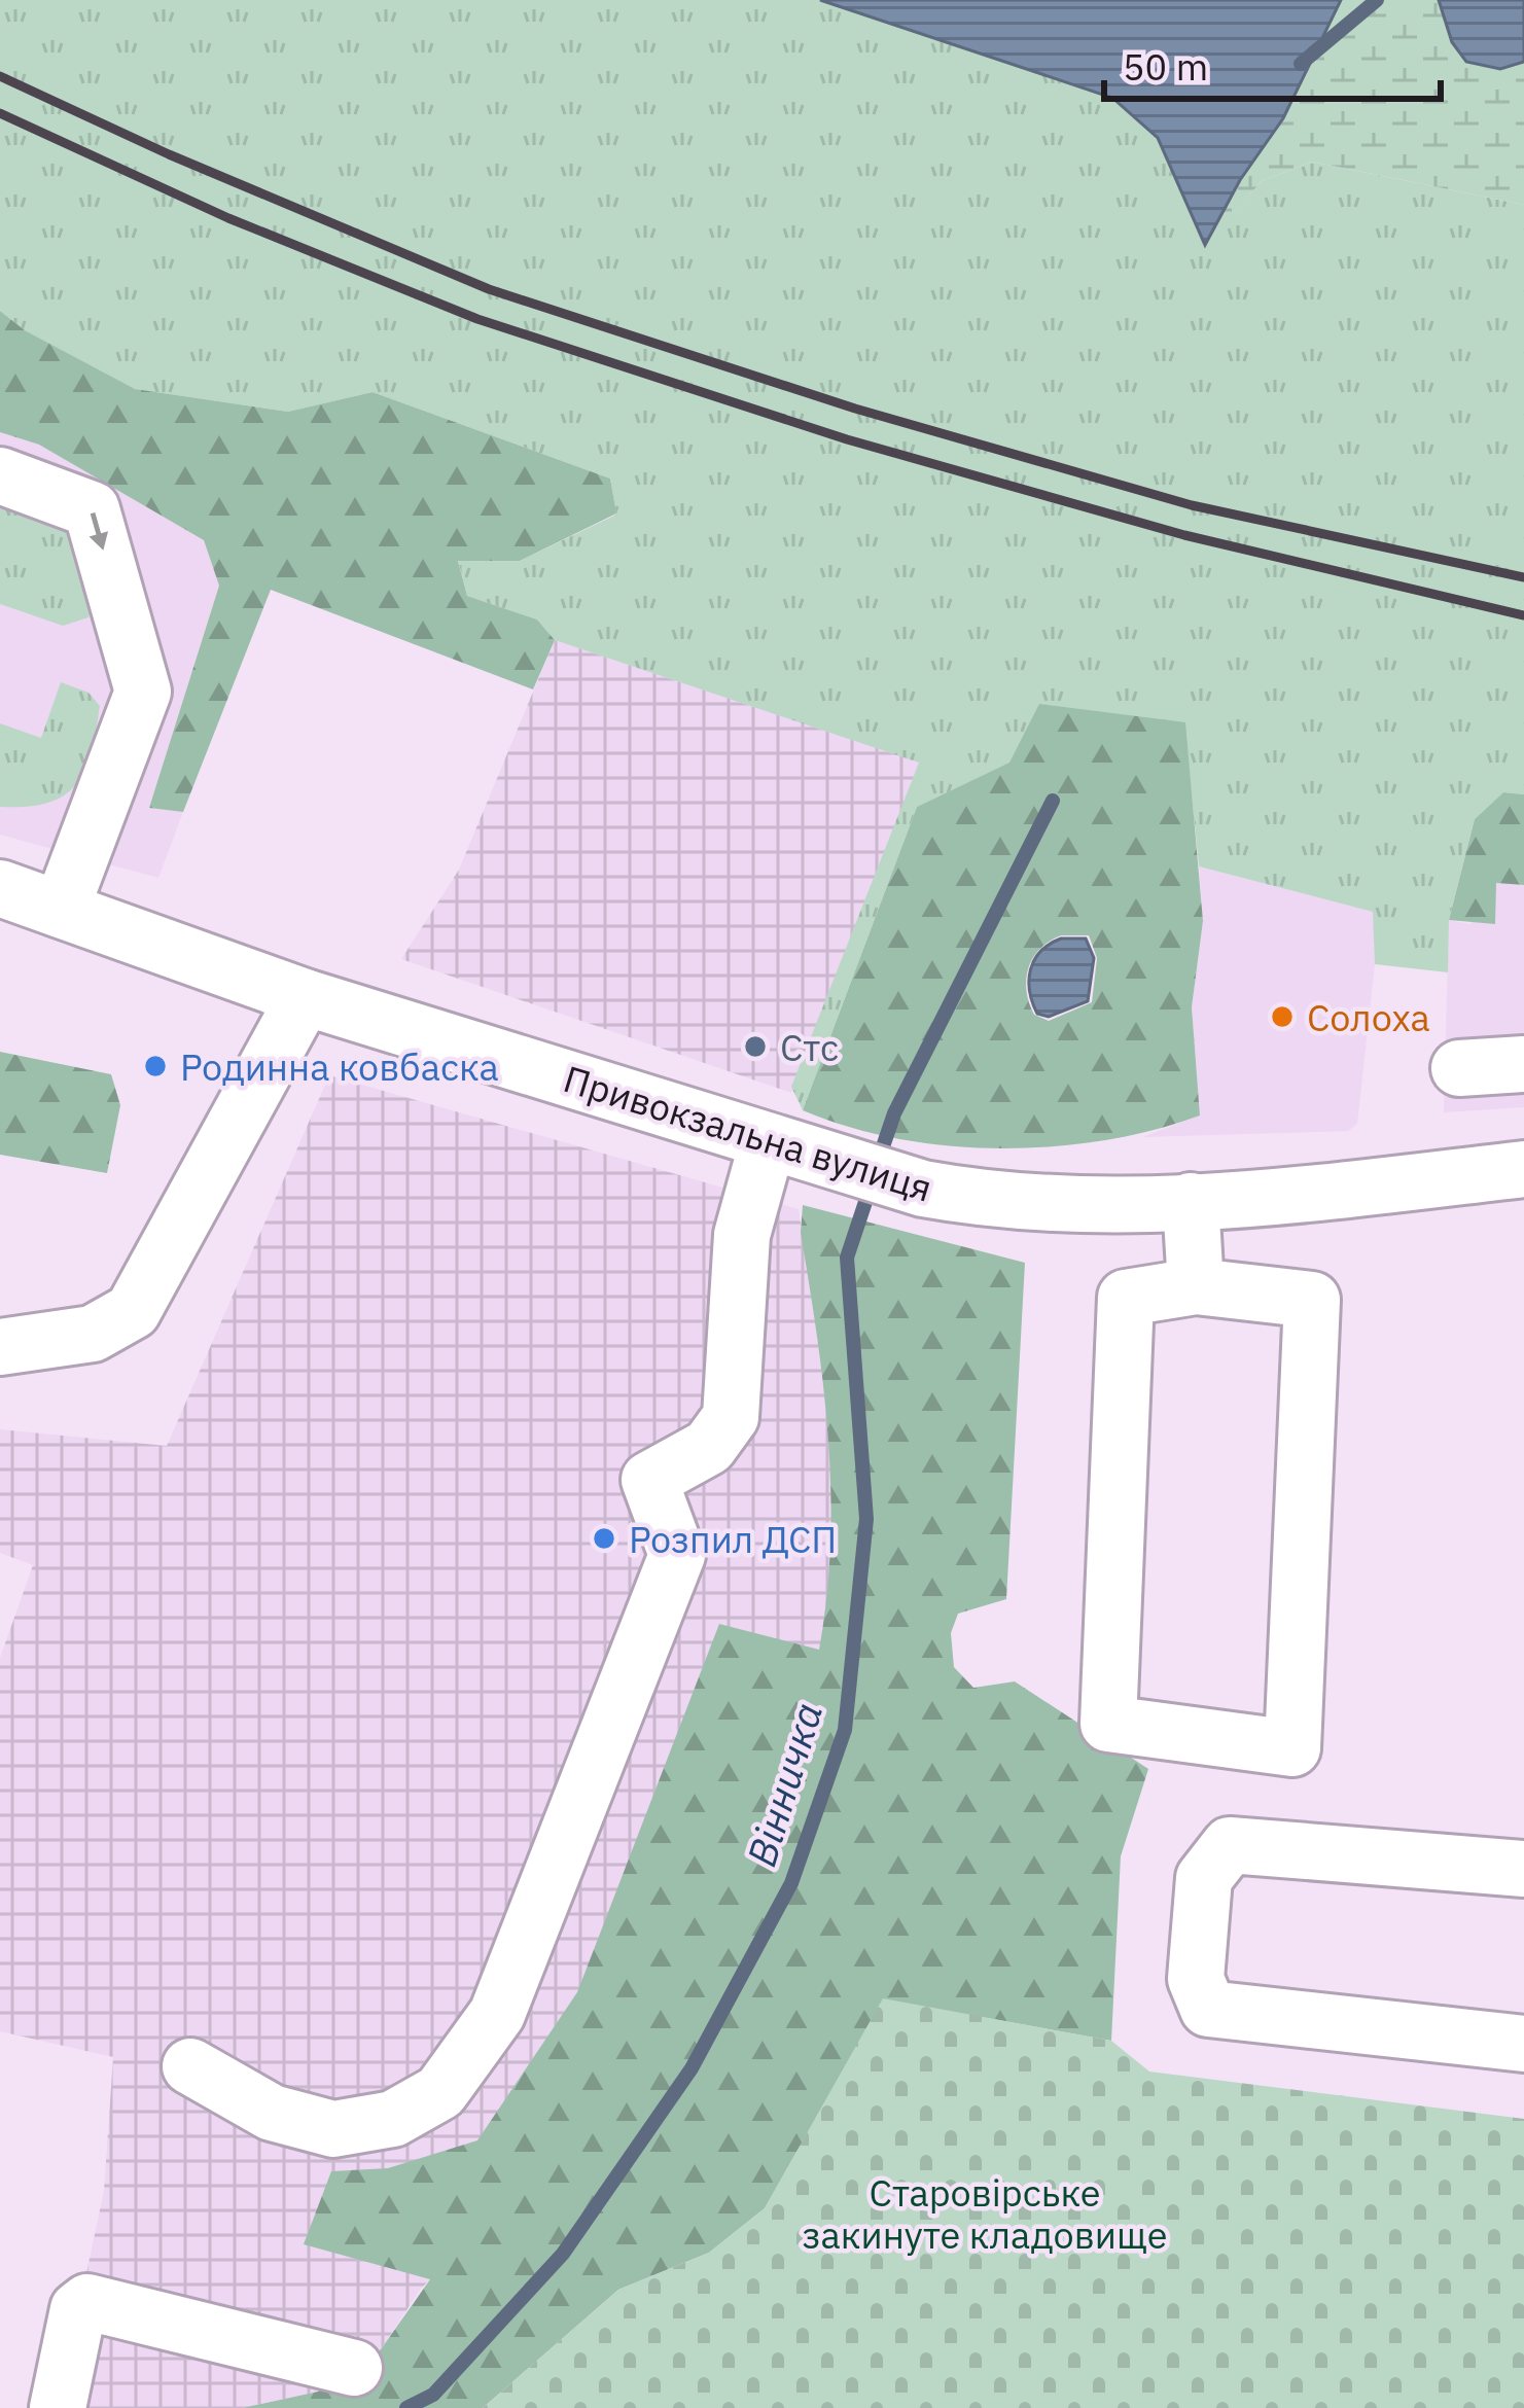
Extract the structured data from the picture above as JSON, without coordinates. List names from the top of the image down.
{
  "streets": {
    "street": ["Привокзальна вулиця"]
  },
  "water": ["Вінничка"],
  "parks": ["Старовірське закинуте кладовище"],
  "places": [
    "Солоха",
    "Стс",
    "Родинна ковбаска",
    "Розпил ДСП"
  ],
  "scale_bar": "50 m"
}
